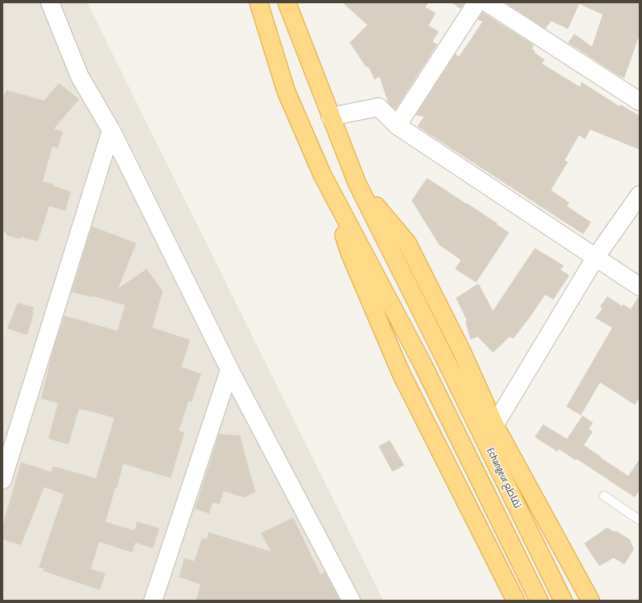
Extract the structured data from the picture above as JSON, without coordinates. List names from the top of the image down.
{
  "streets": {
    "highway": ["Echangeur تقاطع"]
  }
}
